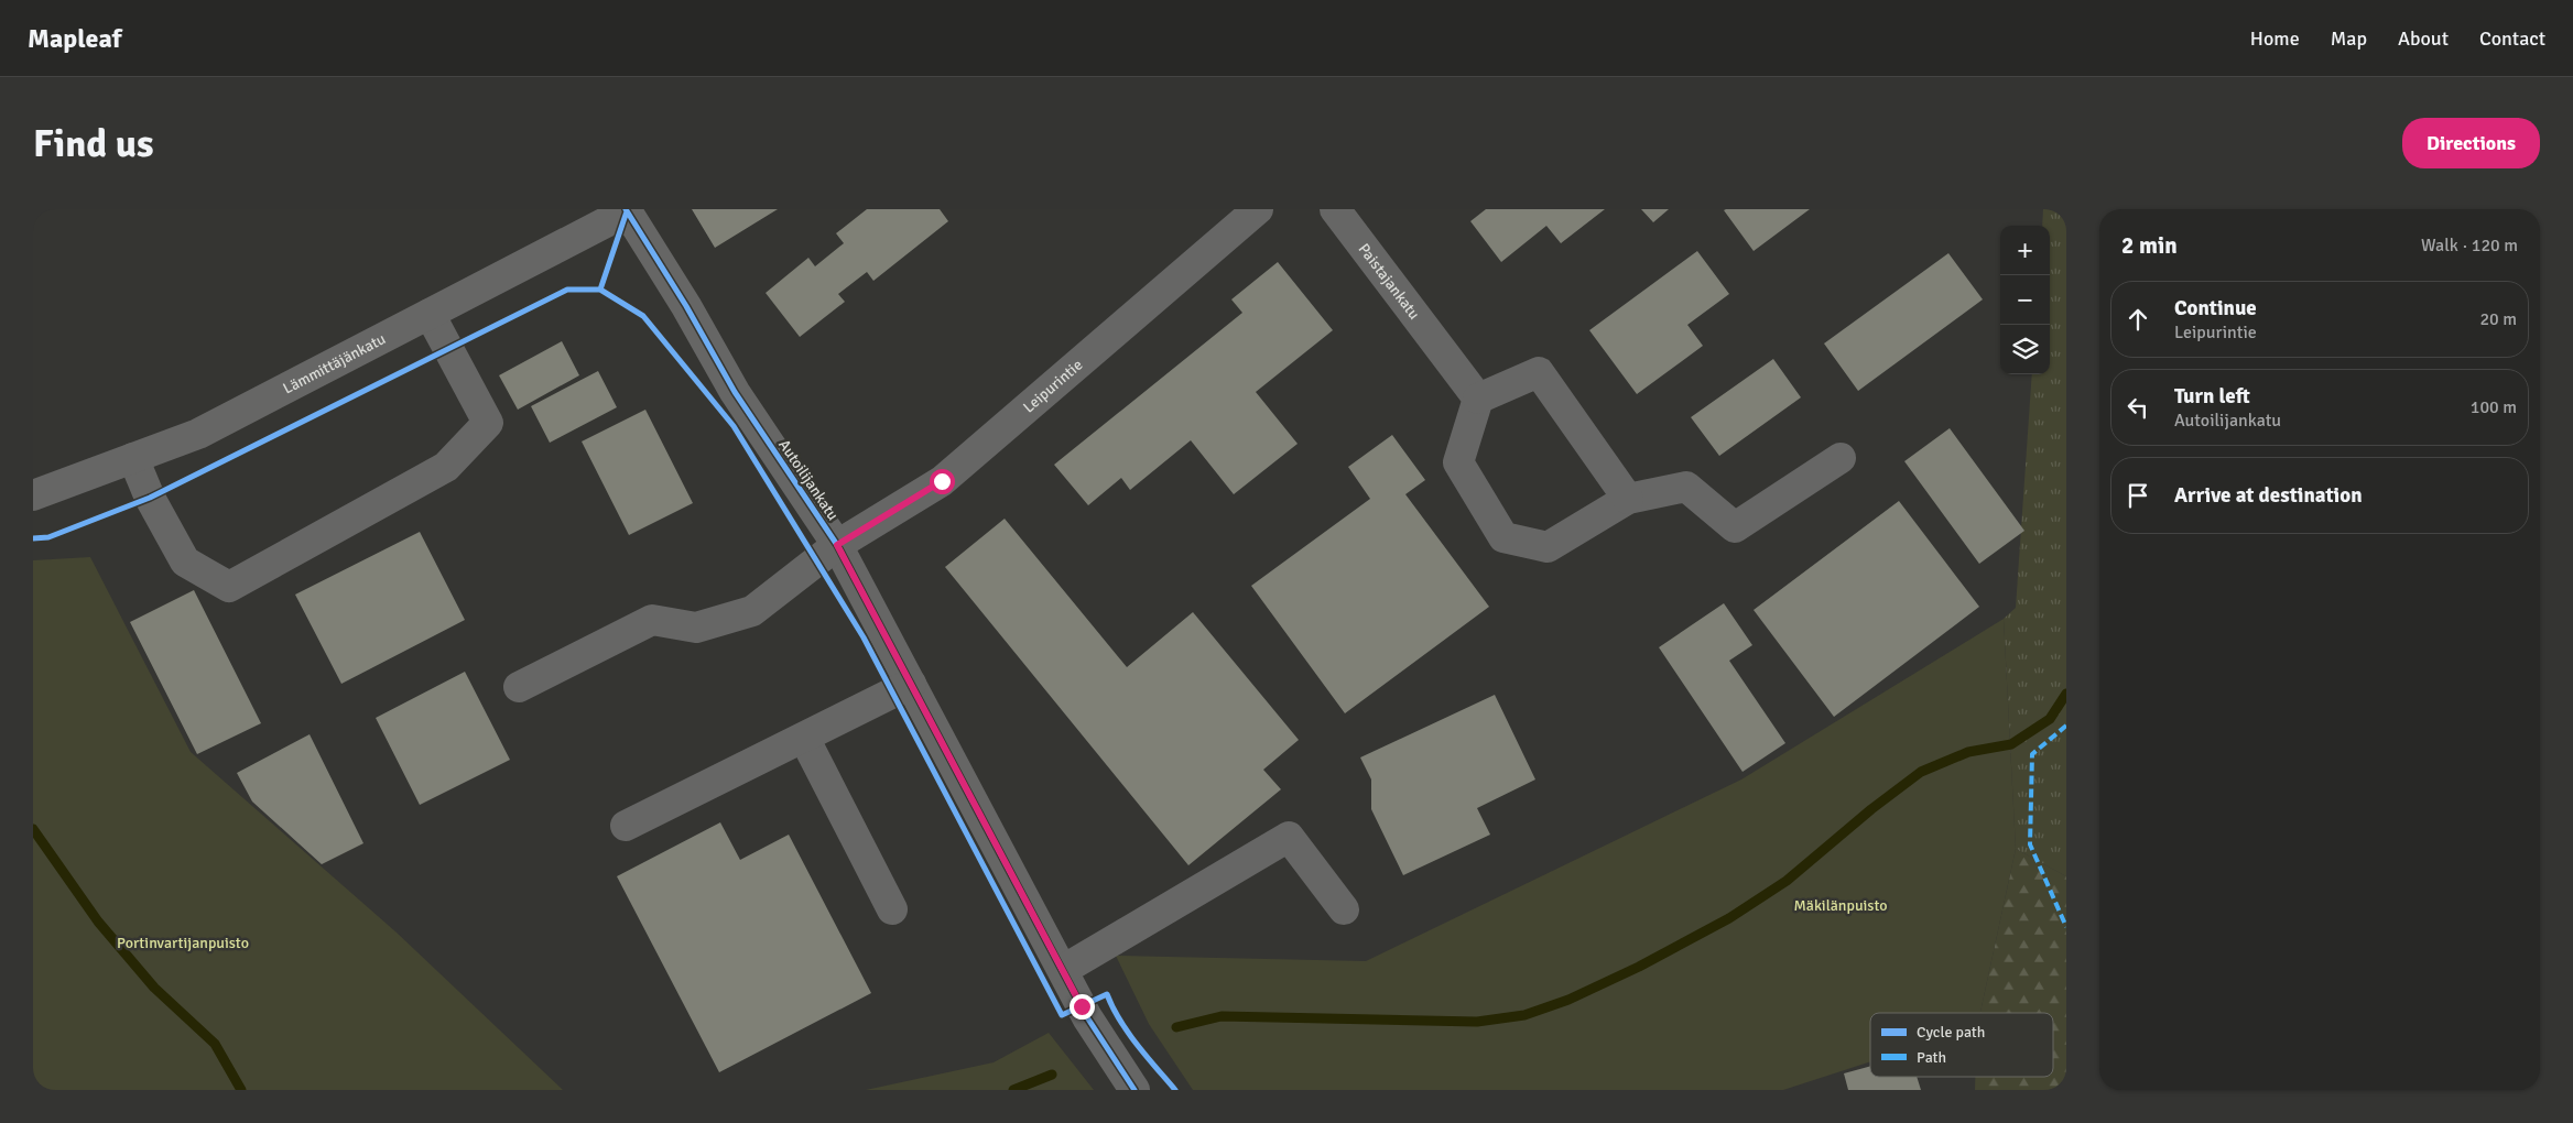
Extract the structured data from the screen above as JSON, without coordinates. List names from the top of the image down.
{
  "streets": {
    "street": [
      "Paistajankatu",
      "Lämmittäjänkatu",
      "Leipurintie",
      "Autoilijankatu"
    ]
  },
  "crossings": [
    ["Lämmittäjänkatu", "Autoilijankatu"],
    ["Leipurintie", "Autoilijankatu"]
  ],
  "parks": ["Mäkilänpuisto", "Portinvartijanpuisto"],
  "legend": ["Cycle path", "Path"],
  "page": {
    "header": "Mapleaf",
    "nav": [
      "Home",
      "Map",
      "About",
      "Contact"
    ],
    "buttons": "Directions",
    "title": "Find us",
    "heading": ["2 min", "Walk · 120 m"],
    "map_buttons": ["+", "−"],
    "list": [
      ["Continue", "Leipurintie", "20 m"],
      ["Turn left", "Autoilijankatu", "100 m"],
      "Arrive at destination"
    ]
  }
}
